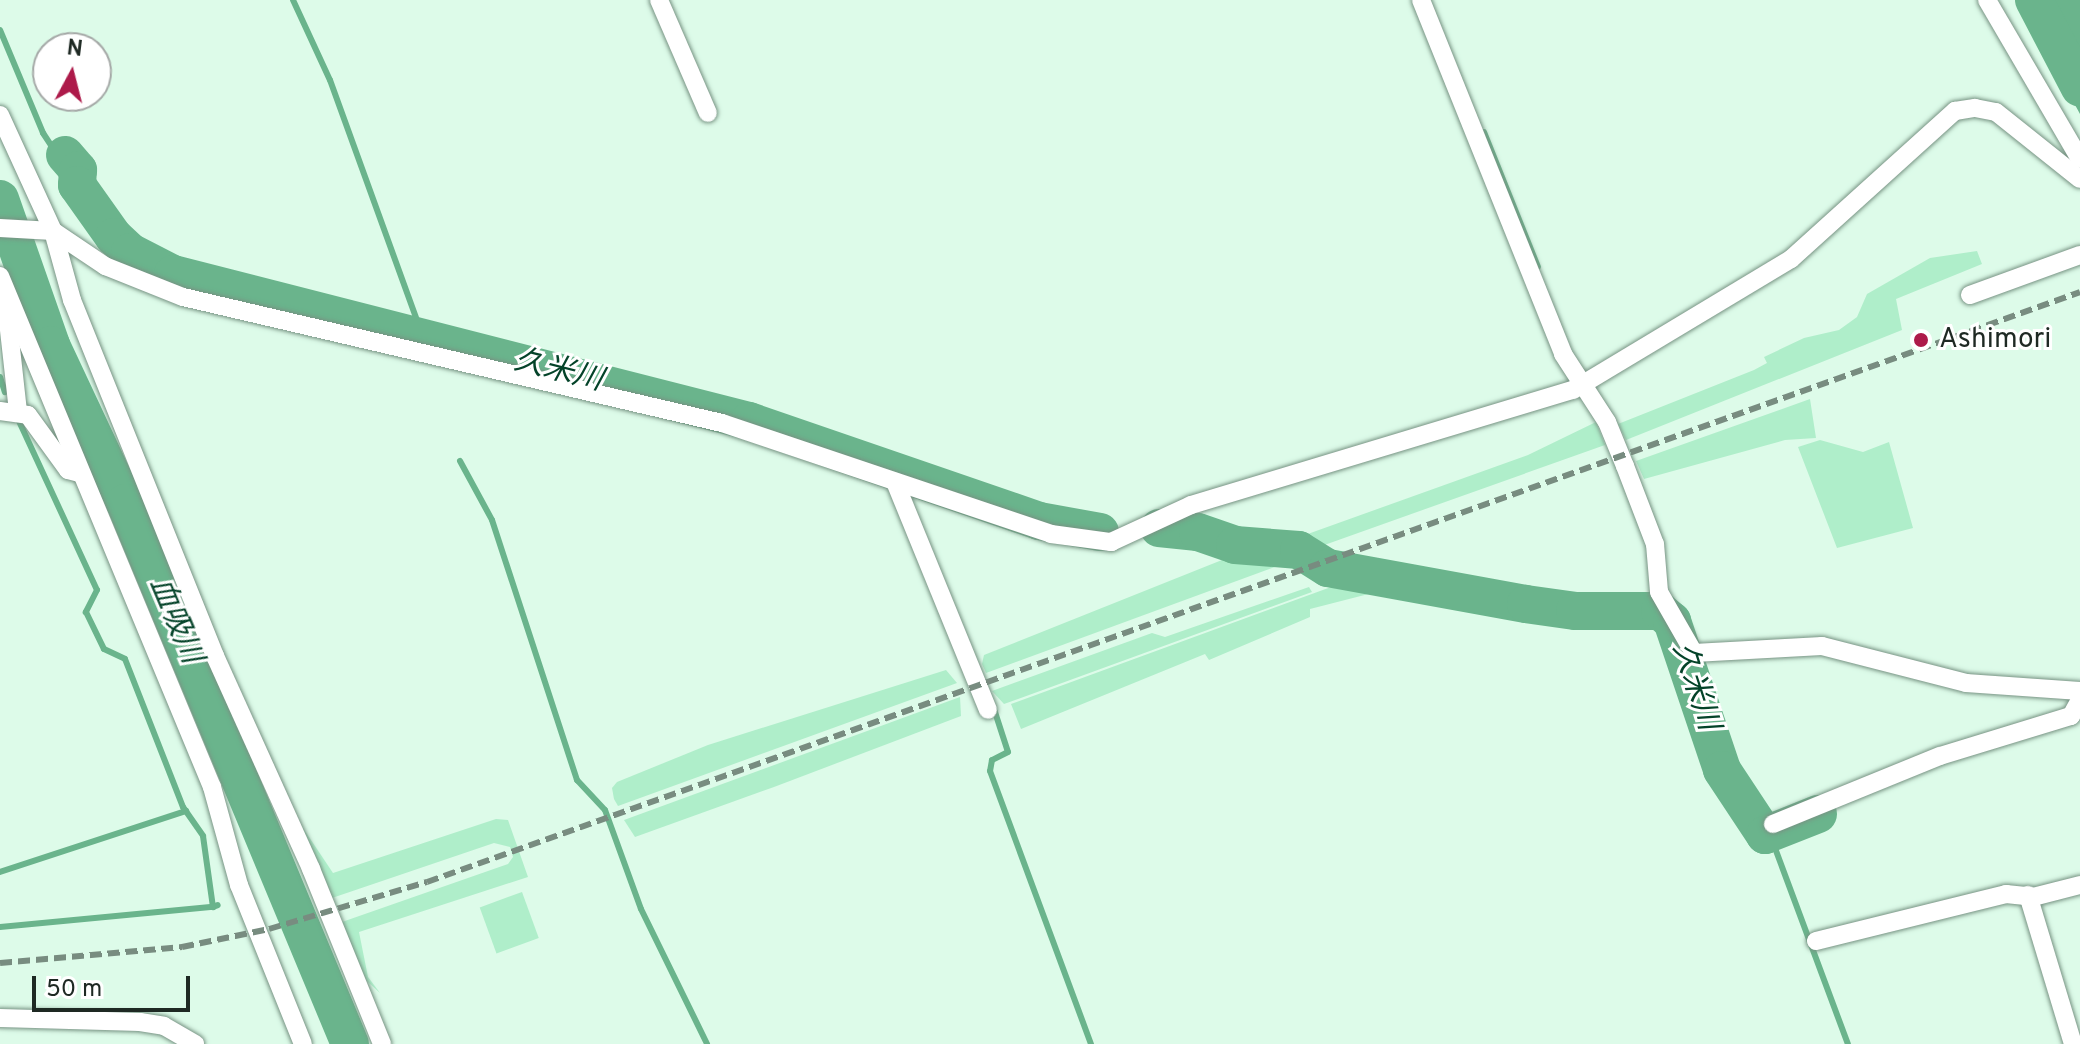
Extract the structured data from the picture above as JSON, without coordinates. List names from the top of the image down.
{
  "water": ["久米川", "血吸川"],
  "places": ["Ashimori"],
  "scale_bar": "50 m",
  "north": "top"
}
